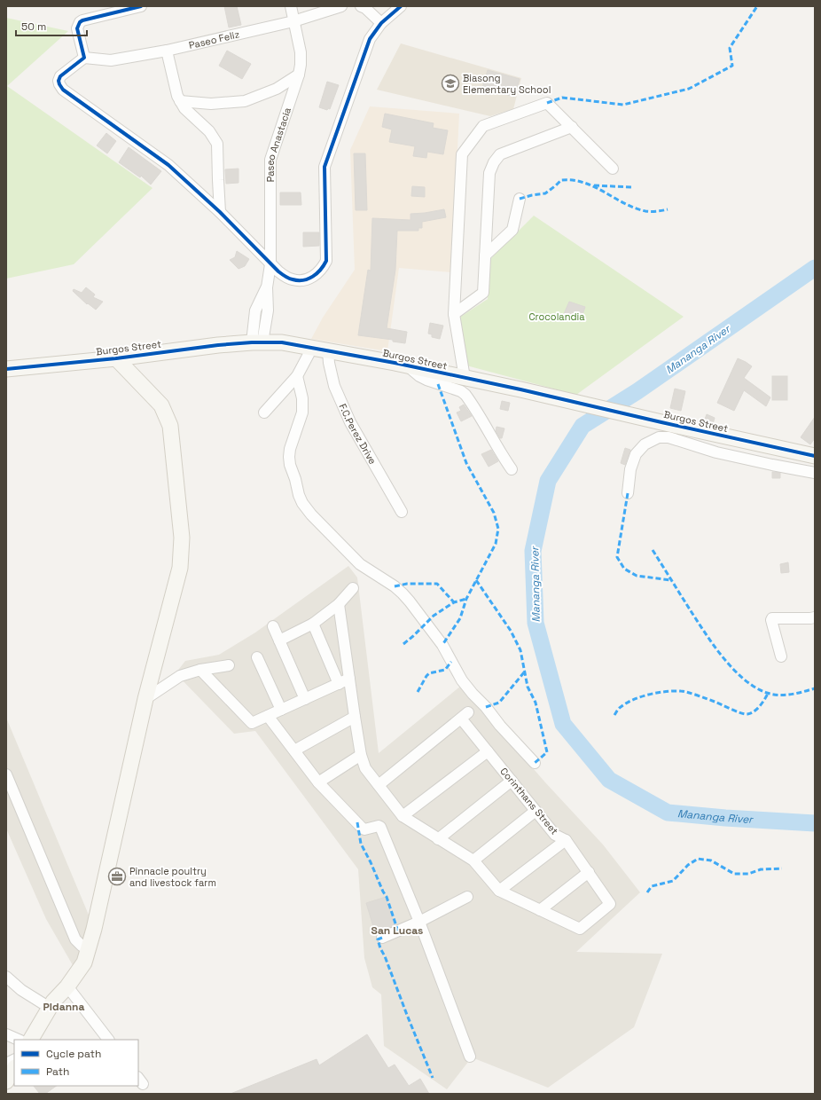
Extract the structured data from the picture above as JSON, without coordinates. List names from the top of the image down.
{
  "streets": {
    "street": [
      "Paseo Feliz",
      "Paseo Anastacia",
      "Burgos Street",
      "F.C.Perez Drive",
      "Corinthans Street"
    ]
  },
  "crossings": [
    ["Paseo Feliz", "Paseo Anastacia"],
    ["Paseo Anastacia", "Burgos Street"],
    ["Burgos Street", "F.C.Perez Drive"]
  ],
  "districts": ["San Lucas", "Pidanna"],
  "water": ["Mananga River"],
  "parks": ["Crocolandia"],
  "places": {
    "school or university": ["Biasong Elementary School"],
    "office": ["Pinnacle poultry and livestock farm"]
  },
  "legend": ["Cycle path", "Path"],
  "scale_bar": "50 m"
}
